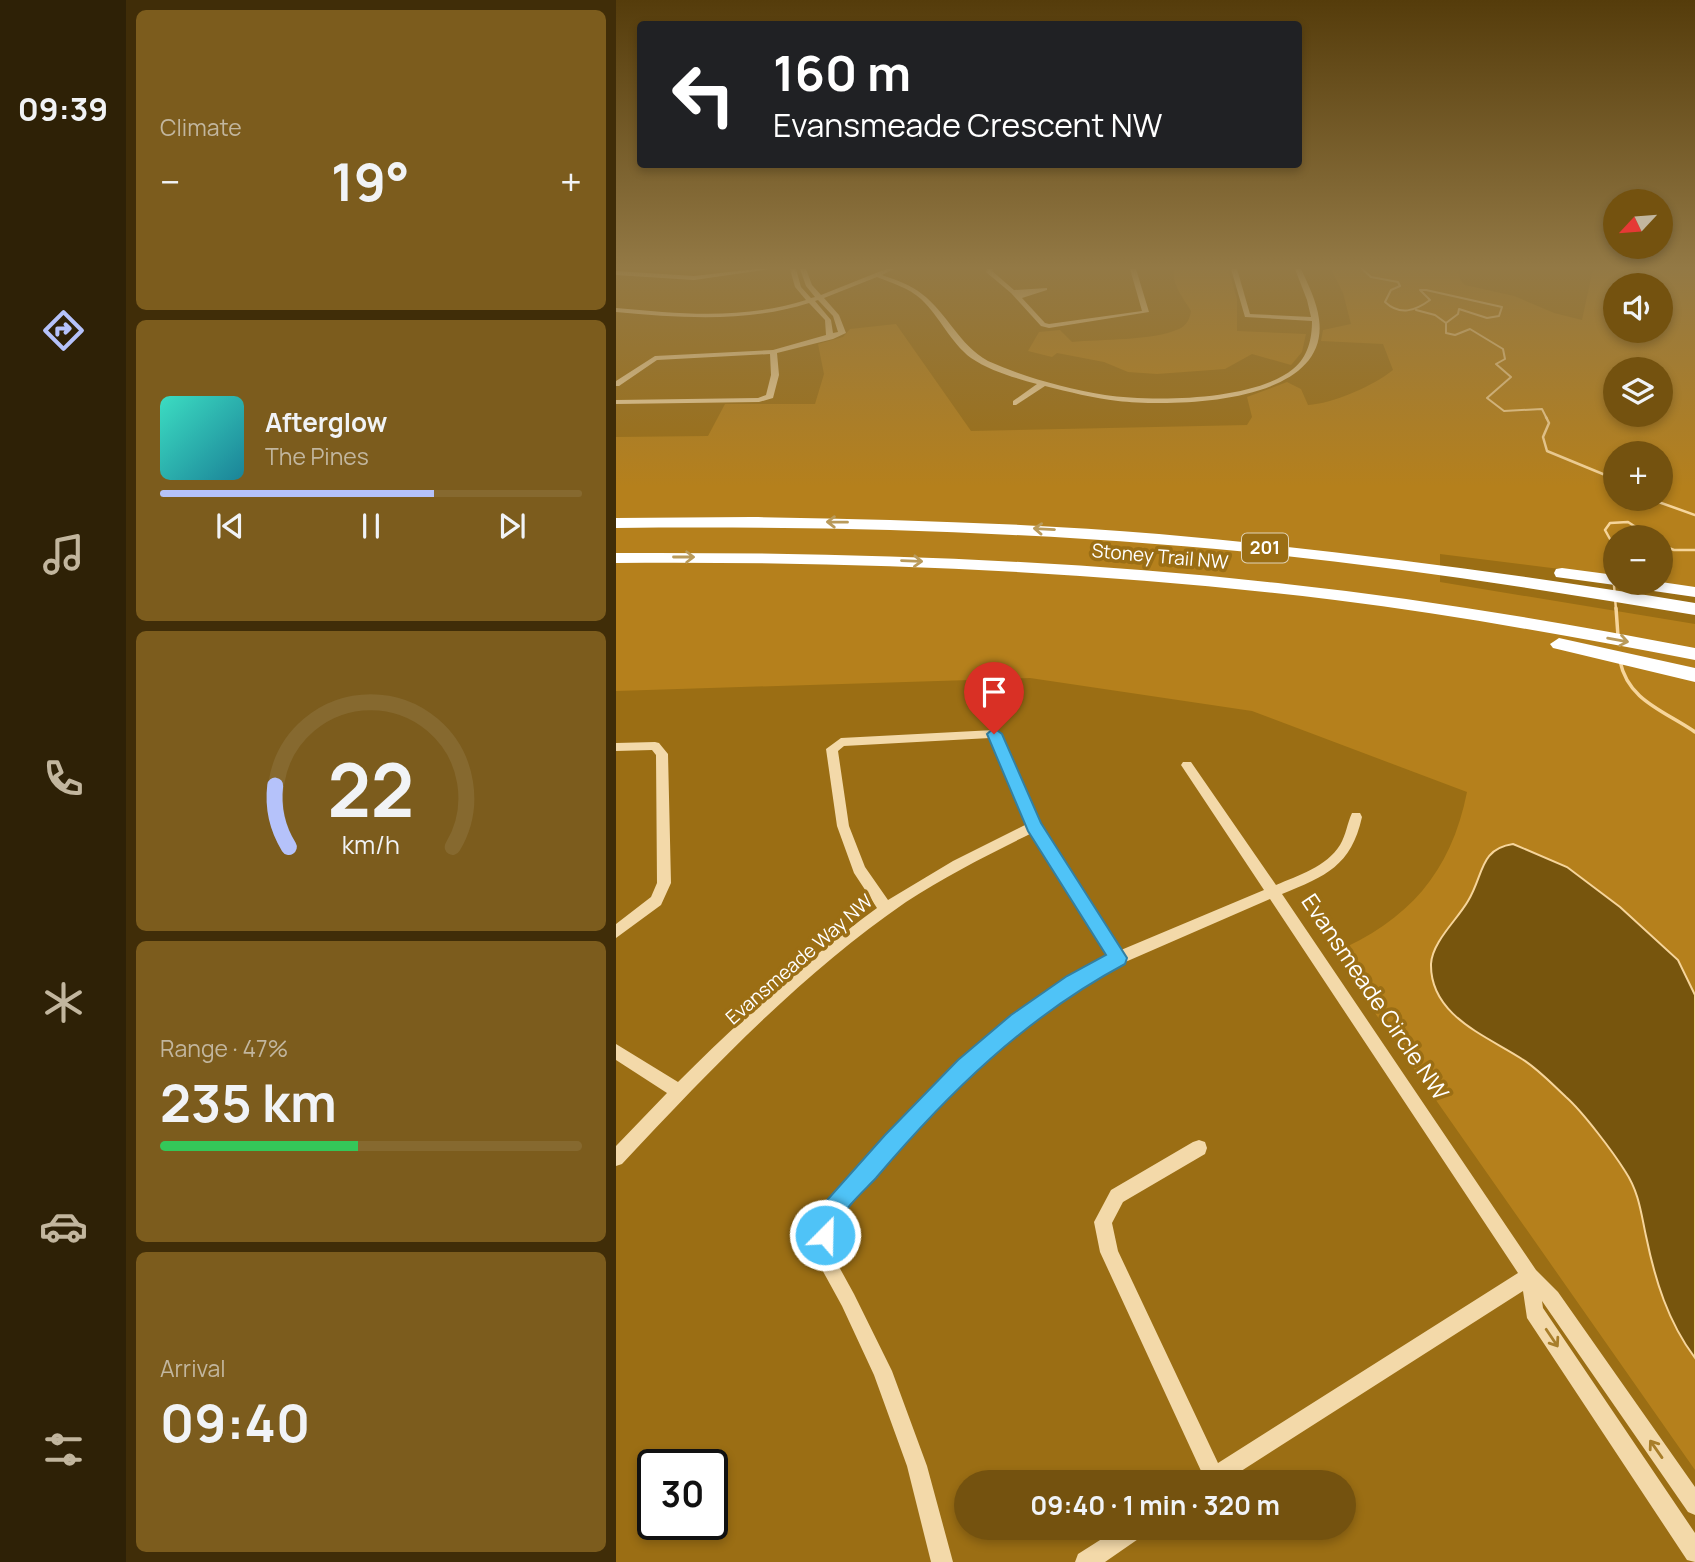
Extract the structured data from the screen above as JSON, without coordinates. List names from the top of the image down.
{
  "streets": {
    "highway": ["Stoney Trail NW"],
    "street": ["Evansmeade Way NW", "Evansmeade Circle NW"]
  },
  "north": "bottom left",
  "page": {
    "tabs": "09:39",
    "tile": [
      "Climate",
      ["Range · 47%", "235 km"],
      ["Arrival", "09:40"]
    ],
    "turn": ["160 m", "Evansmeade Crescent NW"],
    "heat": ["−", "19°", "+"],
    "map_buttons": ["+", "−"],
    "song": ["Afterglow", "The Pines"],
    "limit": "30",
    "trip": "09:40 · 1 min · 320 m",
    "gauge": ["22", "km/h"]
  }
}
